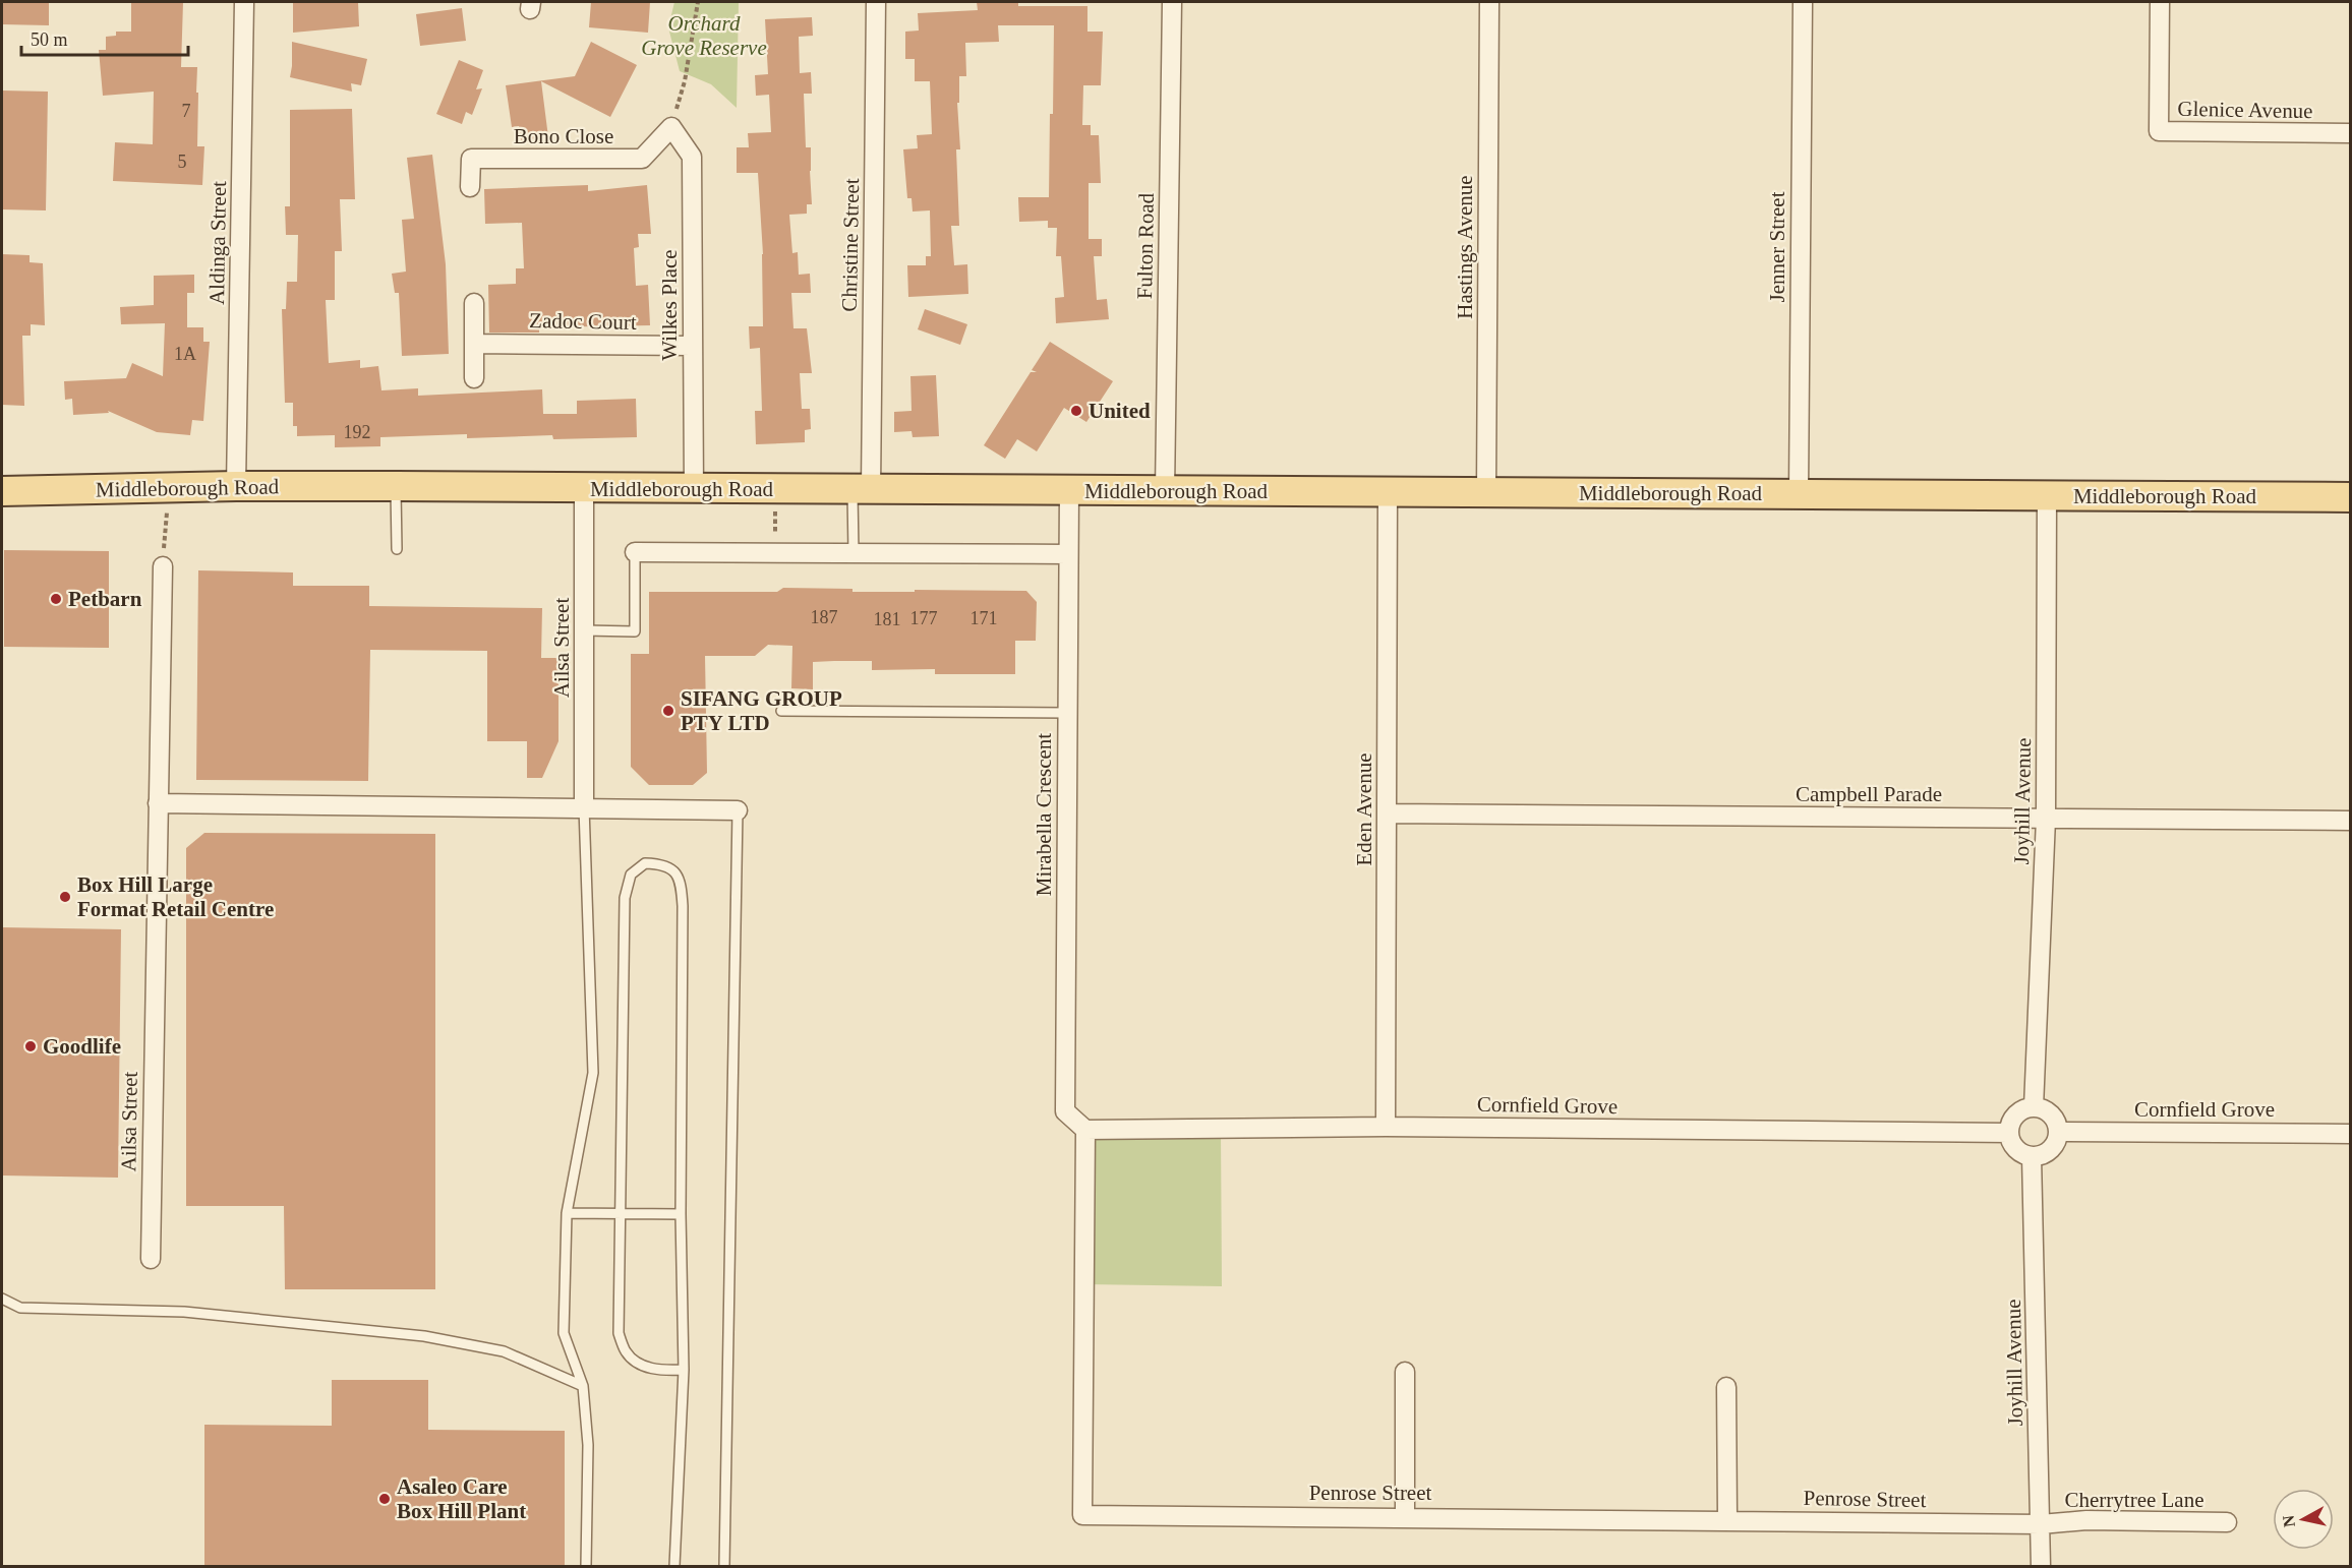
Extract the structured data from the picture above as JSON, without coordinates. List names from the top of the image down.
{
  "streets": {
    "main road": ["Middleborough Road"],
    "street": [
      "Glenice Avenue",
      "Bono Close",
      "Aldinga Street",
      "Christine Street",
      "Fulton Road",
      "Hastings Avenue",
      "Jenner Street",
      "Wilkes Place",
      "Zadoc Court",
      "Ailsa Street",
      "Campbell Parade",
      "Joyhill Avenue",
      "Eden Avenue",
      "Mirabella Crescent",
      "Cornfield Grove",
      "Penrose Street",
      "Cherrytree Lane"
    ]
  },
  "crossings": [
    ["Bono Close", "Wilkes Place"],
    ["Aldinga Street", "Middleborough Road"],
    ["Christine Street", "Middleborough Road"],
    ["Fulton Road", "Middleborough Road"],
    ["Hastings Avenue", "Middleborough Road"],
    ["Jenner Street", "Middleborough Road"],
    ["Wilkes Place", "Zadoc Court"],
    ["Wilkes Place", "Middleborough Road"],
    ["Middleborough Road", "Ailsa Street"],
    ["Middleborough Road", "Joyhill Avenue"],
    ["Middleborough Road", "Eden Avenue"],
    ["Middleborough Road", "Mirabella Crescent"],
    ["Campbell Parade", "Joyhill Avenue"],
    ["Campbell Parade", "Eden Avenue"],
    ["Joyhill Avenue", "Cornfield Grove"],
    ["Joyhill Avenue", "Penrose Street"],
    ["Joyhill Avenue", "Cherrytree Lane"],
    ["Eden Avenue", "Cornfield Grove"],
    ["Mirabella Crescent", "Cornfield Grove"],
    ["Mirabella Crescent", "Penrose Street"],
    ["Cornfield Grove", "Penrose Street"],
    ["Penrose Street", "Cherrytree Lane"]
  ],
  "parks": ["Orchard Grove Reserve"],
  "places": [
    "United",
    "Petbarn",
    "SIFANG GROUP PTY LTD",
    "Box Hill Large Format Retail Centre",
    "Goodlife",
    "Asaleo Care Box Hill Plant"
  ],
  "house_numbers": [
    "7",
    "5",
    "1A",
    "192",
    "187",
    "177",
    "171",
    "181"
  ],
  "scale_bar": "50 m",
  "north": "left"
}
